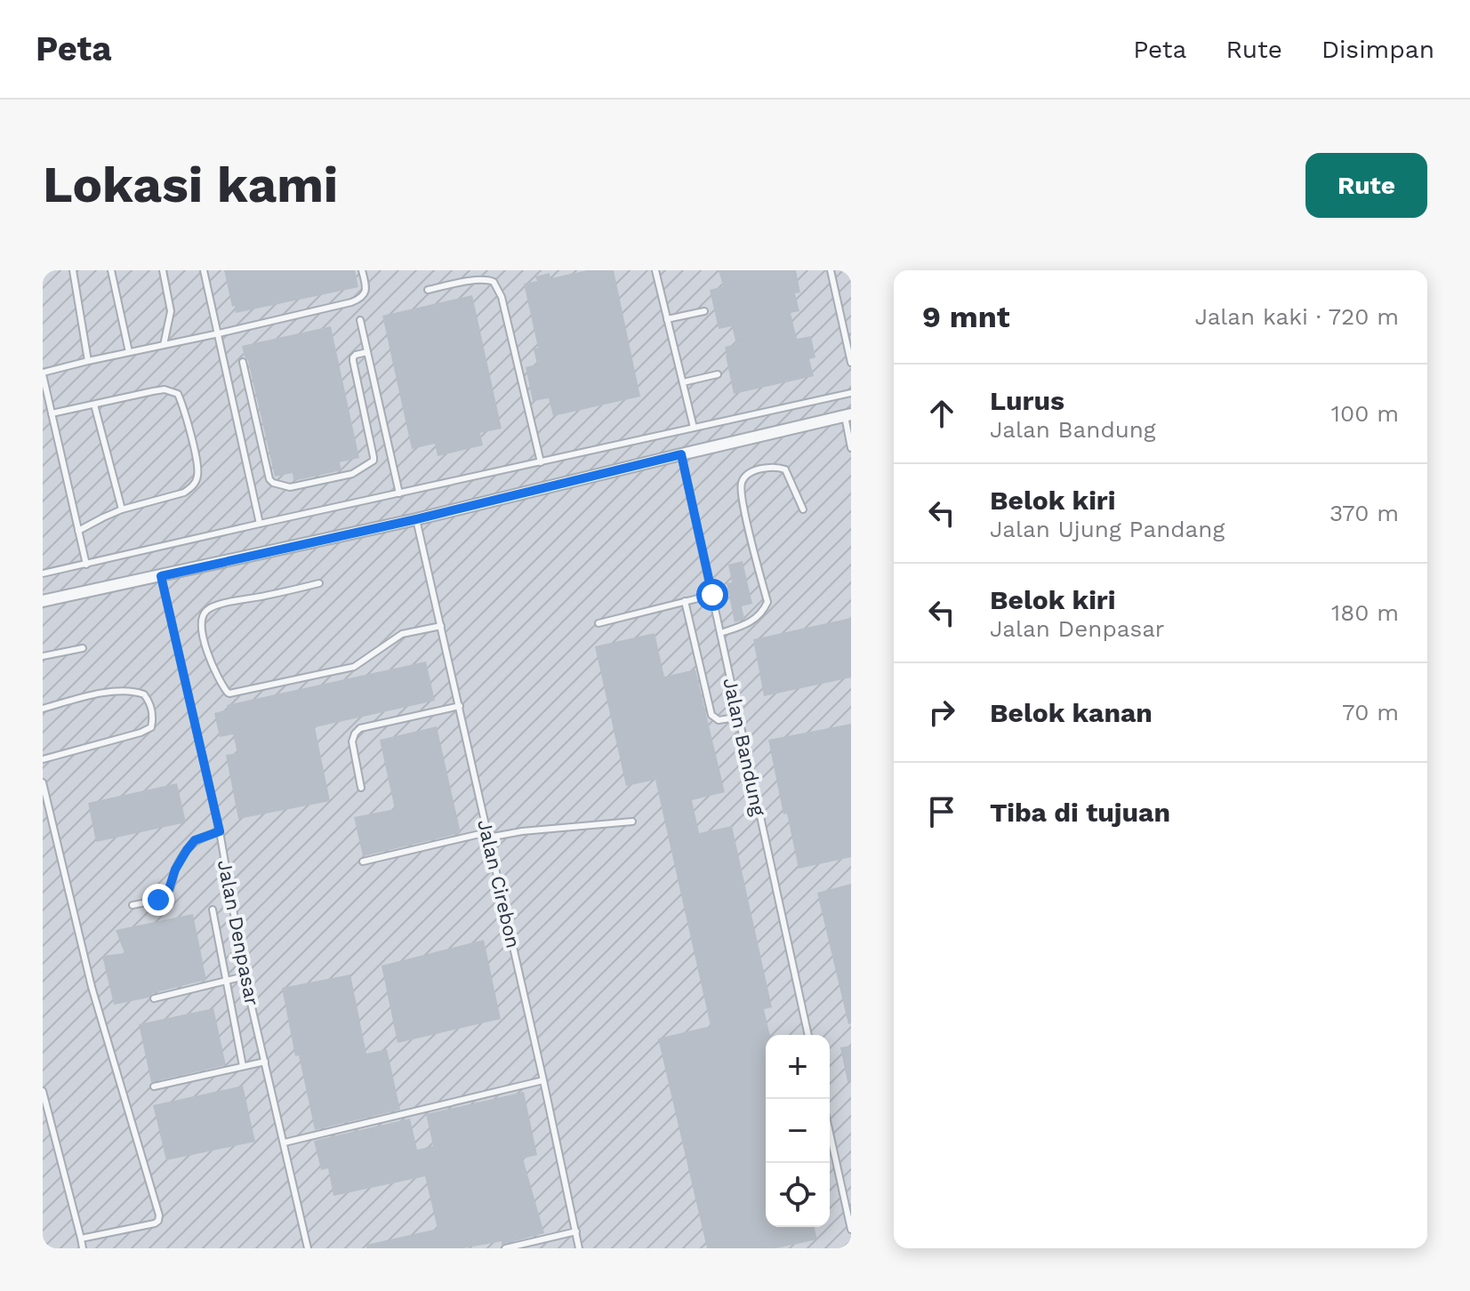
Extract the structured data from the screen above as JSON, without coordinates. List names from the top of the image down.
{
  "streets": {
    "lane": ["Jalan Bandung", "Jalan Cirebon", "Jalan Denpasar"]
  },
  "page": {
    "header": "Peta",
    "nav": ["Peta", "Rute", "Disimpan"],
    "buttons": "Rute",
    "title": "Lokasi kami",
    "heading": ["9 mnt", "Jalan kaki · 720 m"],
    "list": [
      ["Lurus", "Jalan Bandung", "100 m"],
      ["Belok kiri", "Jalan Ujung Pandang", "370 m"],
      ["Belok kiri", "Jalan Denpasar", "180 m"],
      ["Belok kanan", "70 m"],
      "Tiba di tujuan"
    ],
    "map_buttons": ["+", "−"]
  }
}
